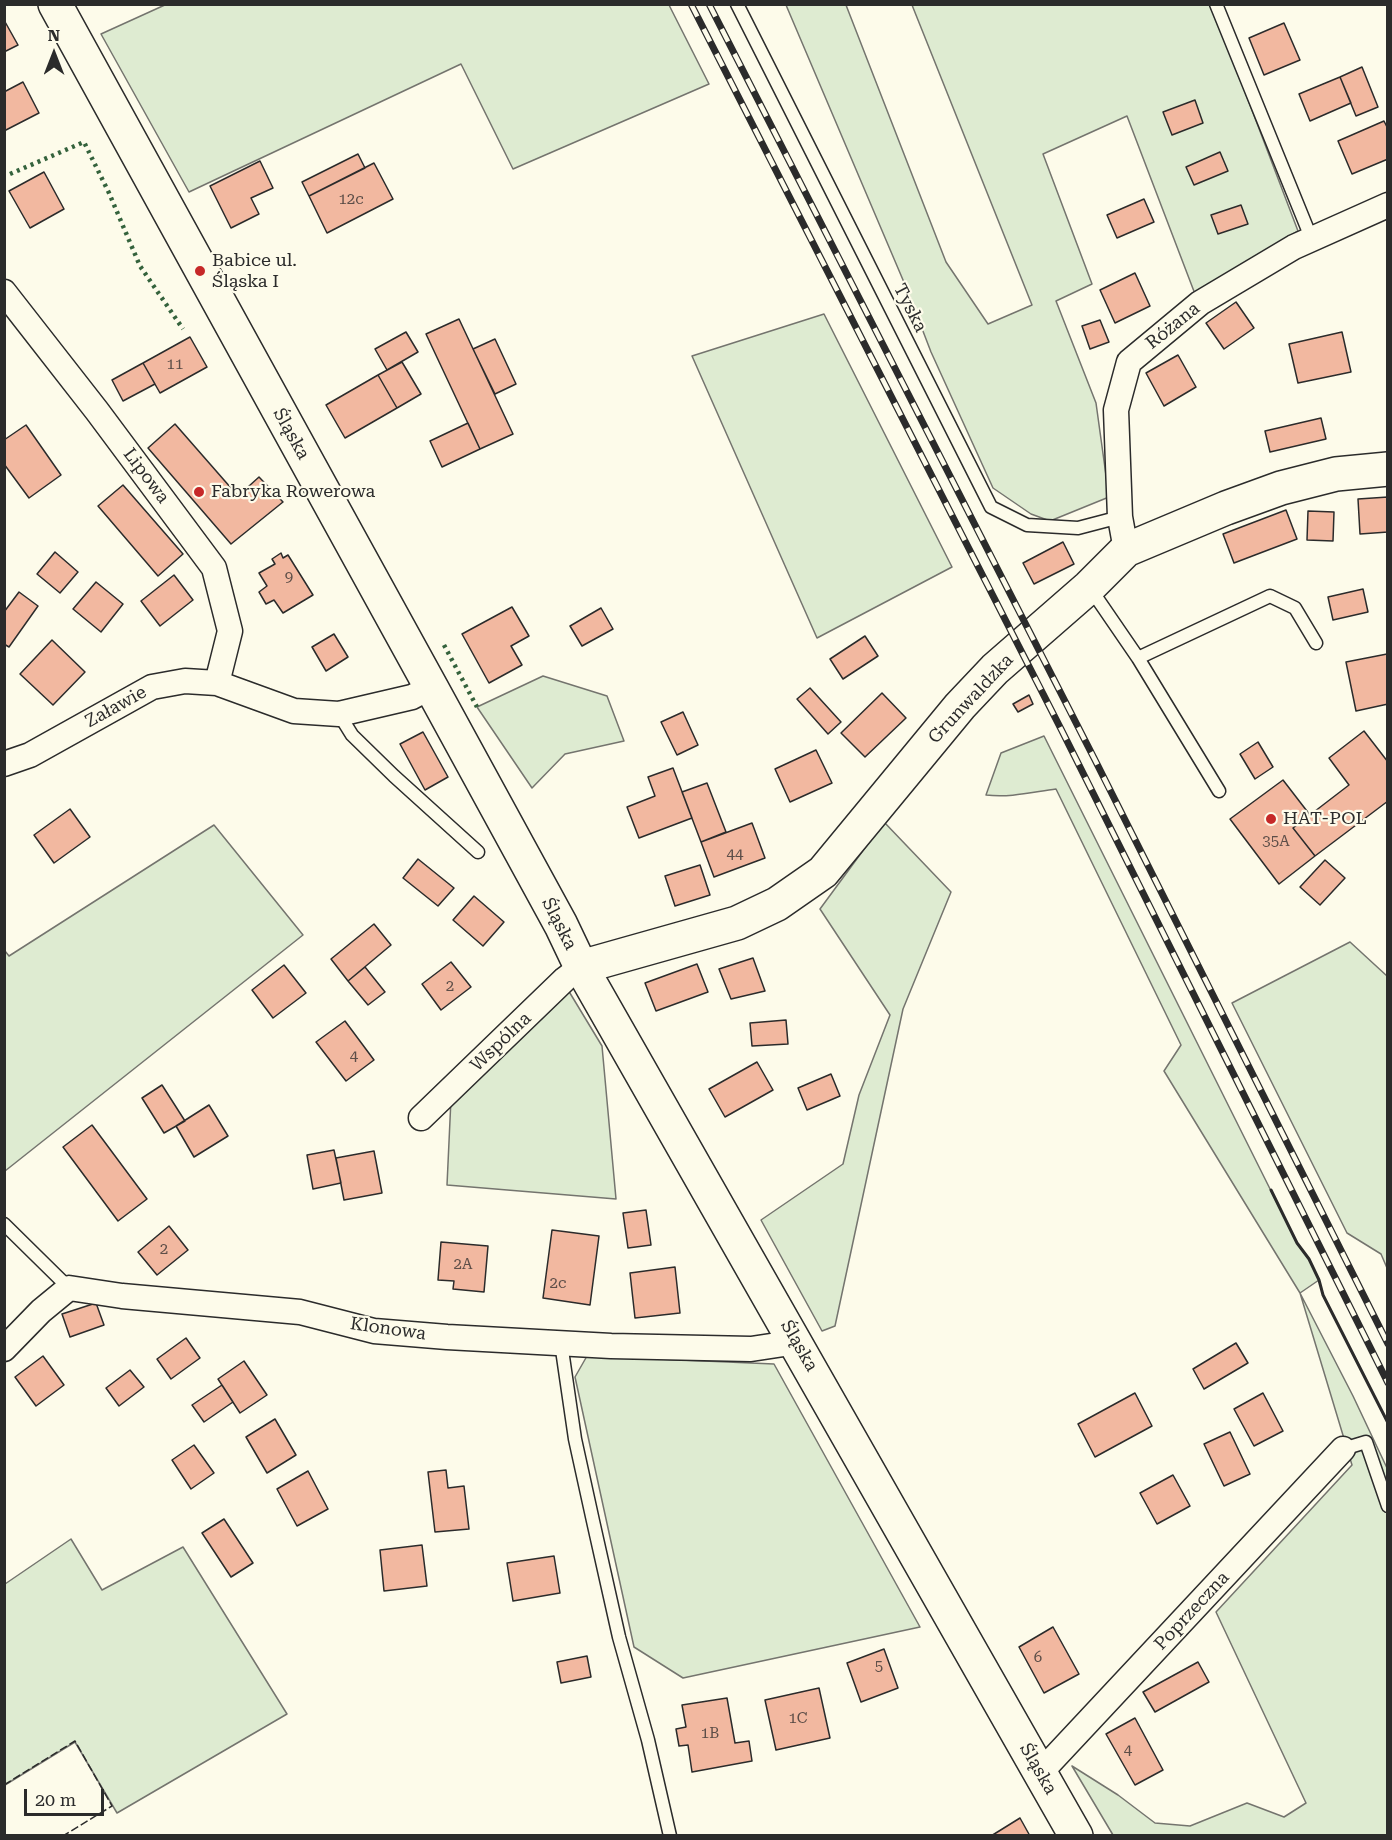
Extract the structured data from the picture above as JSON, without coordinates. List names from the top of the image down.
{
  "streets": {
    "main road": ["Śląska", "Grunwaldzka"],
    "street": [
      "Różana",
      "Lipowa",
      "Załawie",
      "Wspólna",
      "Klonowa",
      "Poprzeczna"
    ],
    "lane": ["Tyska"]
  },
  "crossings": [
    ["Tyska", "Różana"],
    ["Różana", "Grunwaldzka"],
    ["Śląska", "Grunwaldzka"],
    ["Śląska", "Załawie"],
    ["Śląska", "Wspólna"],
    ["Śląska", "Klonowa"],
    ["Śląska", "Poprzeczna"],
    ["Lipowa", "Załawie"],
    ["Grunwaldzka", "Wspólna"]
  ],
  "places": ["Babice ul. Śląska I", "Fabryka Rowerowa", "HAT-POL"],
  "house_numbers": [
    "12c",
    "11",
    "9",
    "35A",
    "44",
    "2",
    "4",
    "2",
    "2A",
    "2c",
    "6",
    "5",
    "1C",
    "1B",
    "4"
  ],
  "scale_bar": "20 m",
  "north": "top"
}
